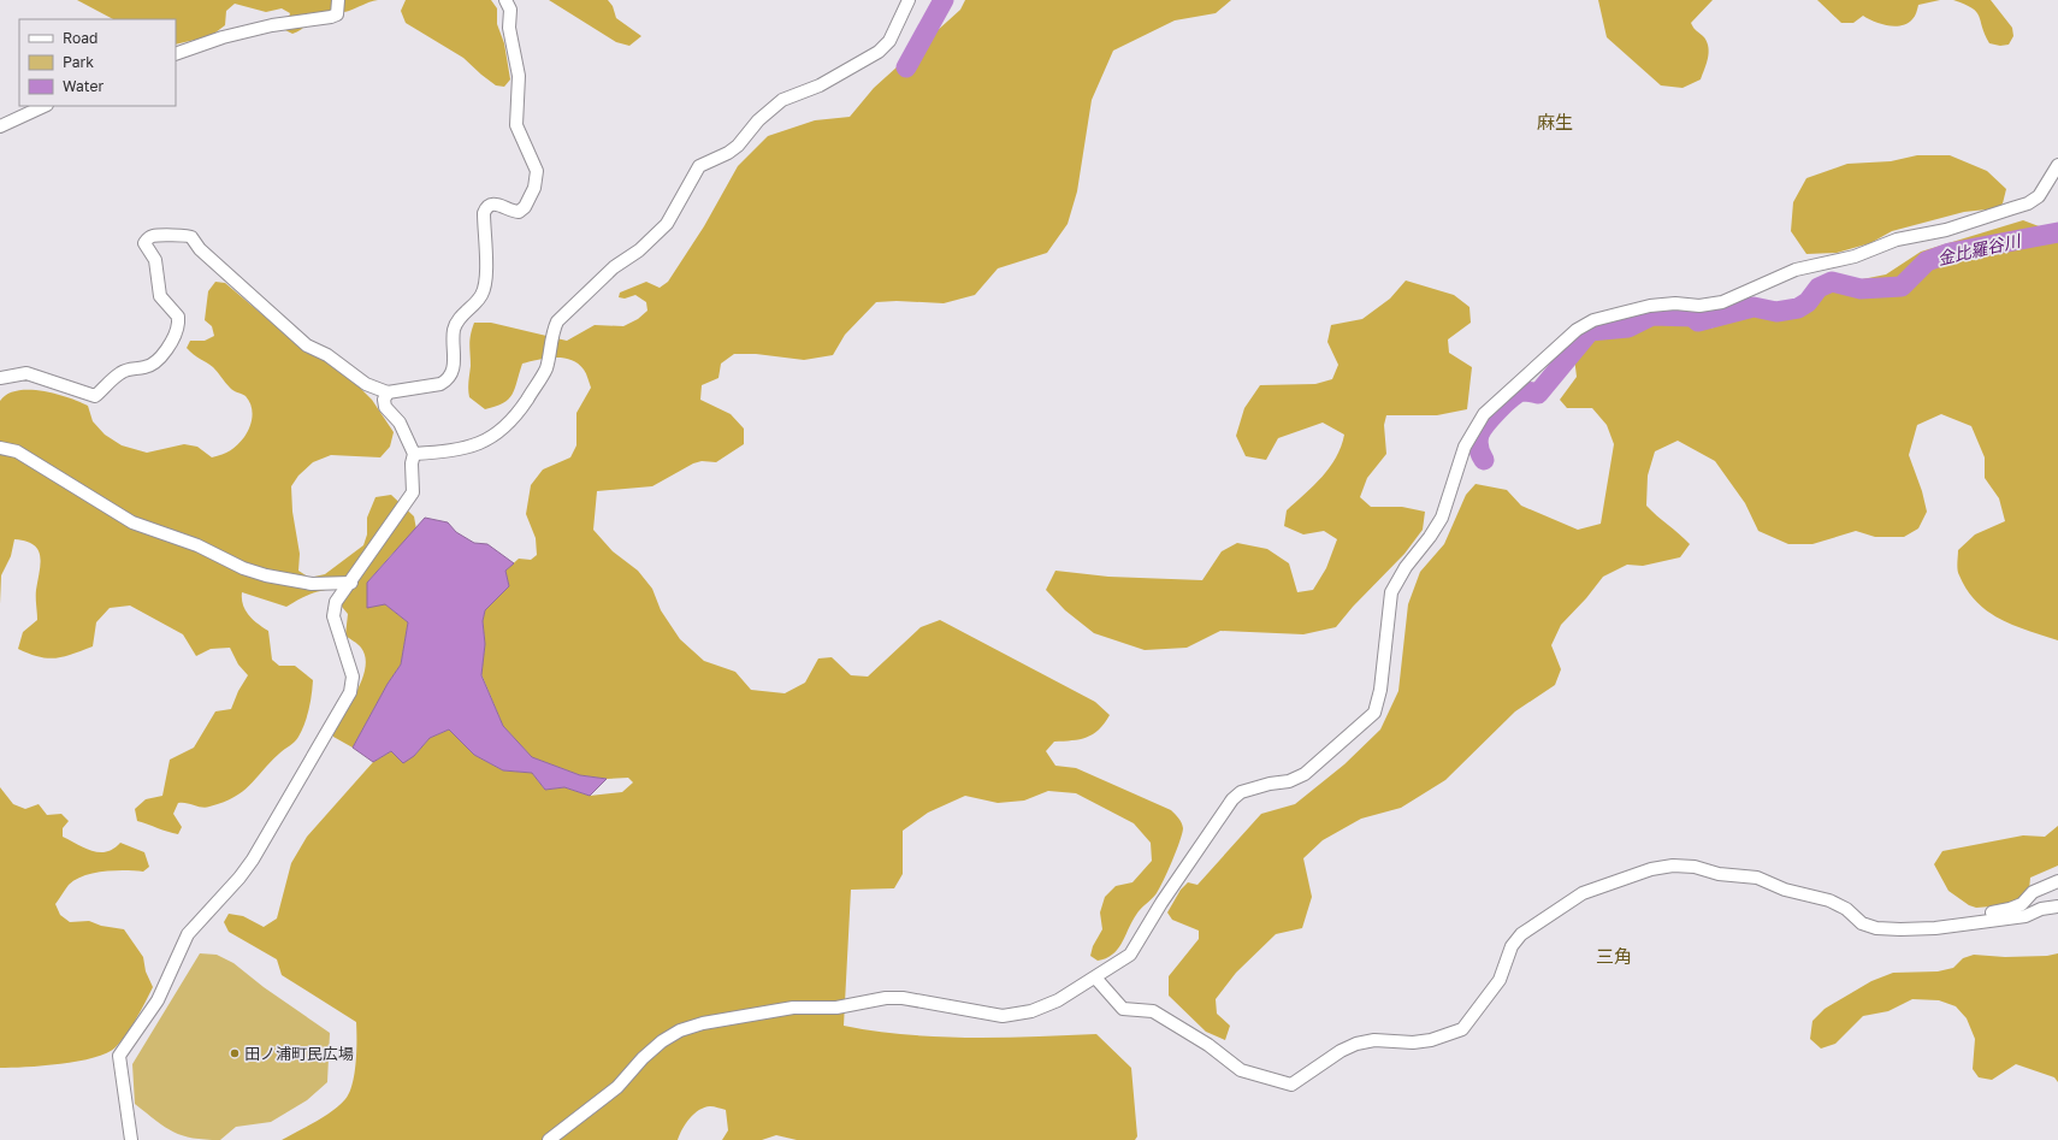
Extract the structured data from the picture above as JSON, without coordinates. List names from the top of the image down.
{
  "districts": ["麻生", "三角"],
  "water": ["金比羅谷川"],
  "places": ["田ノ浦町民広場"],
  "legend": ["Road", "Park", "Water"]
}
